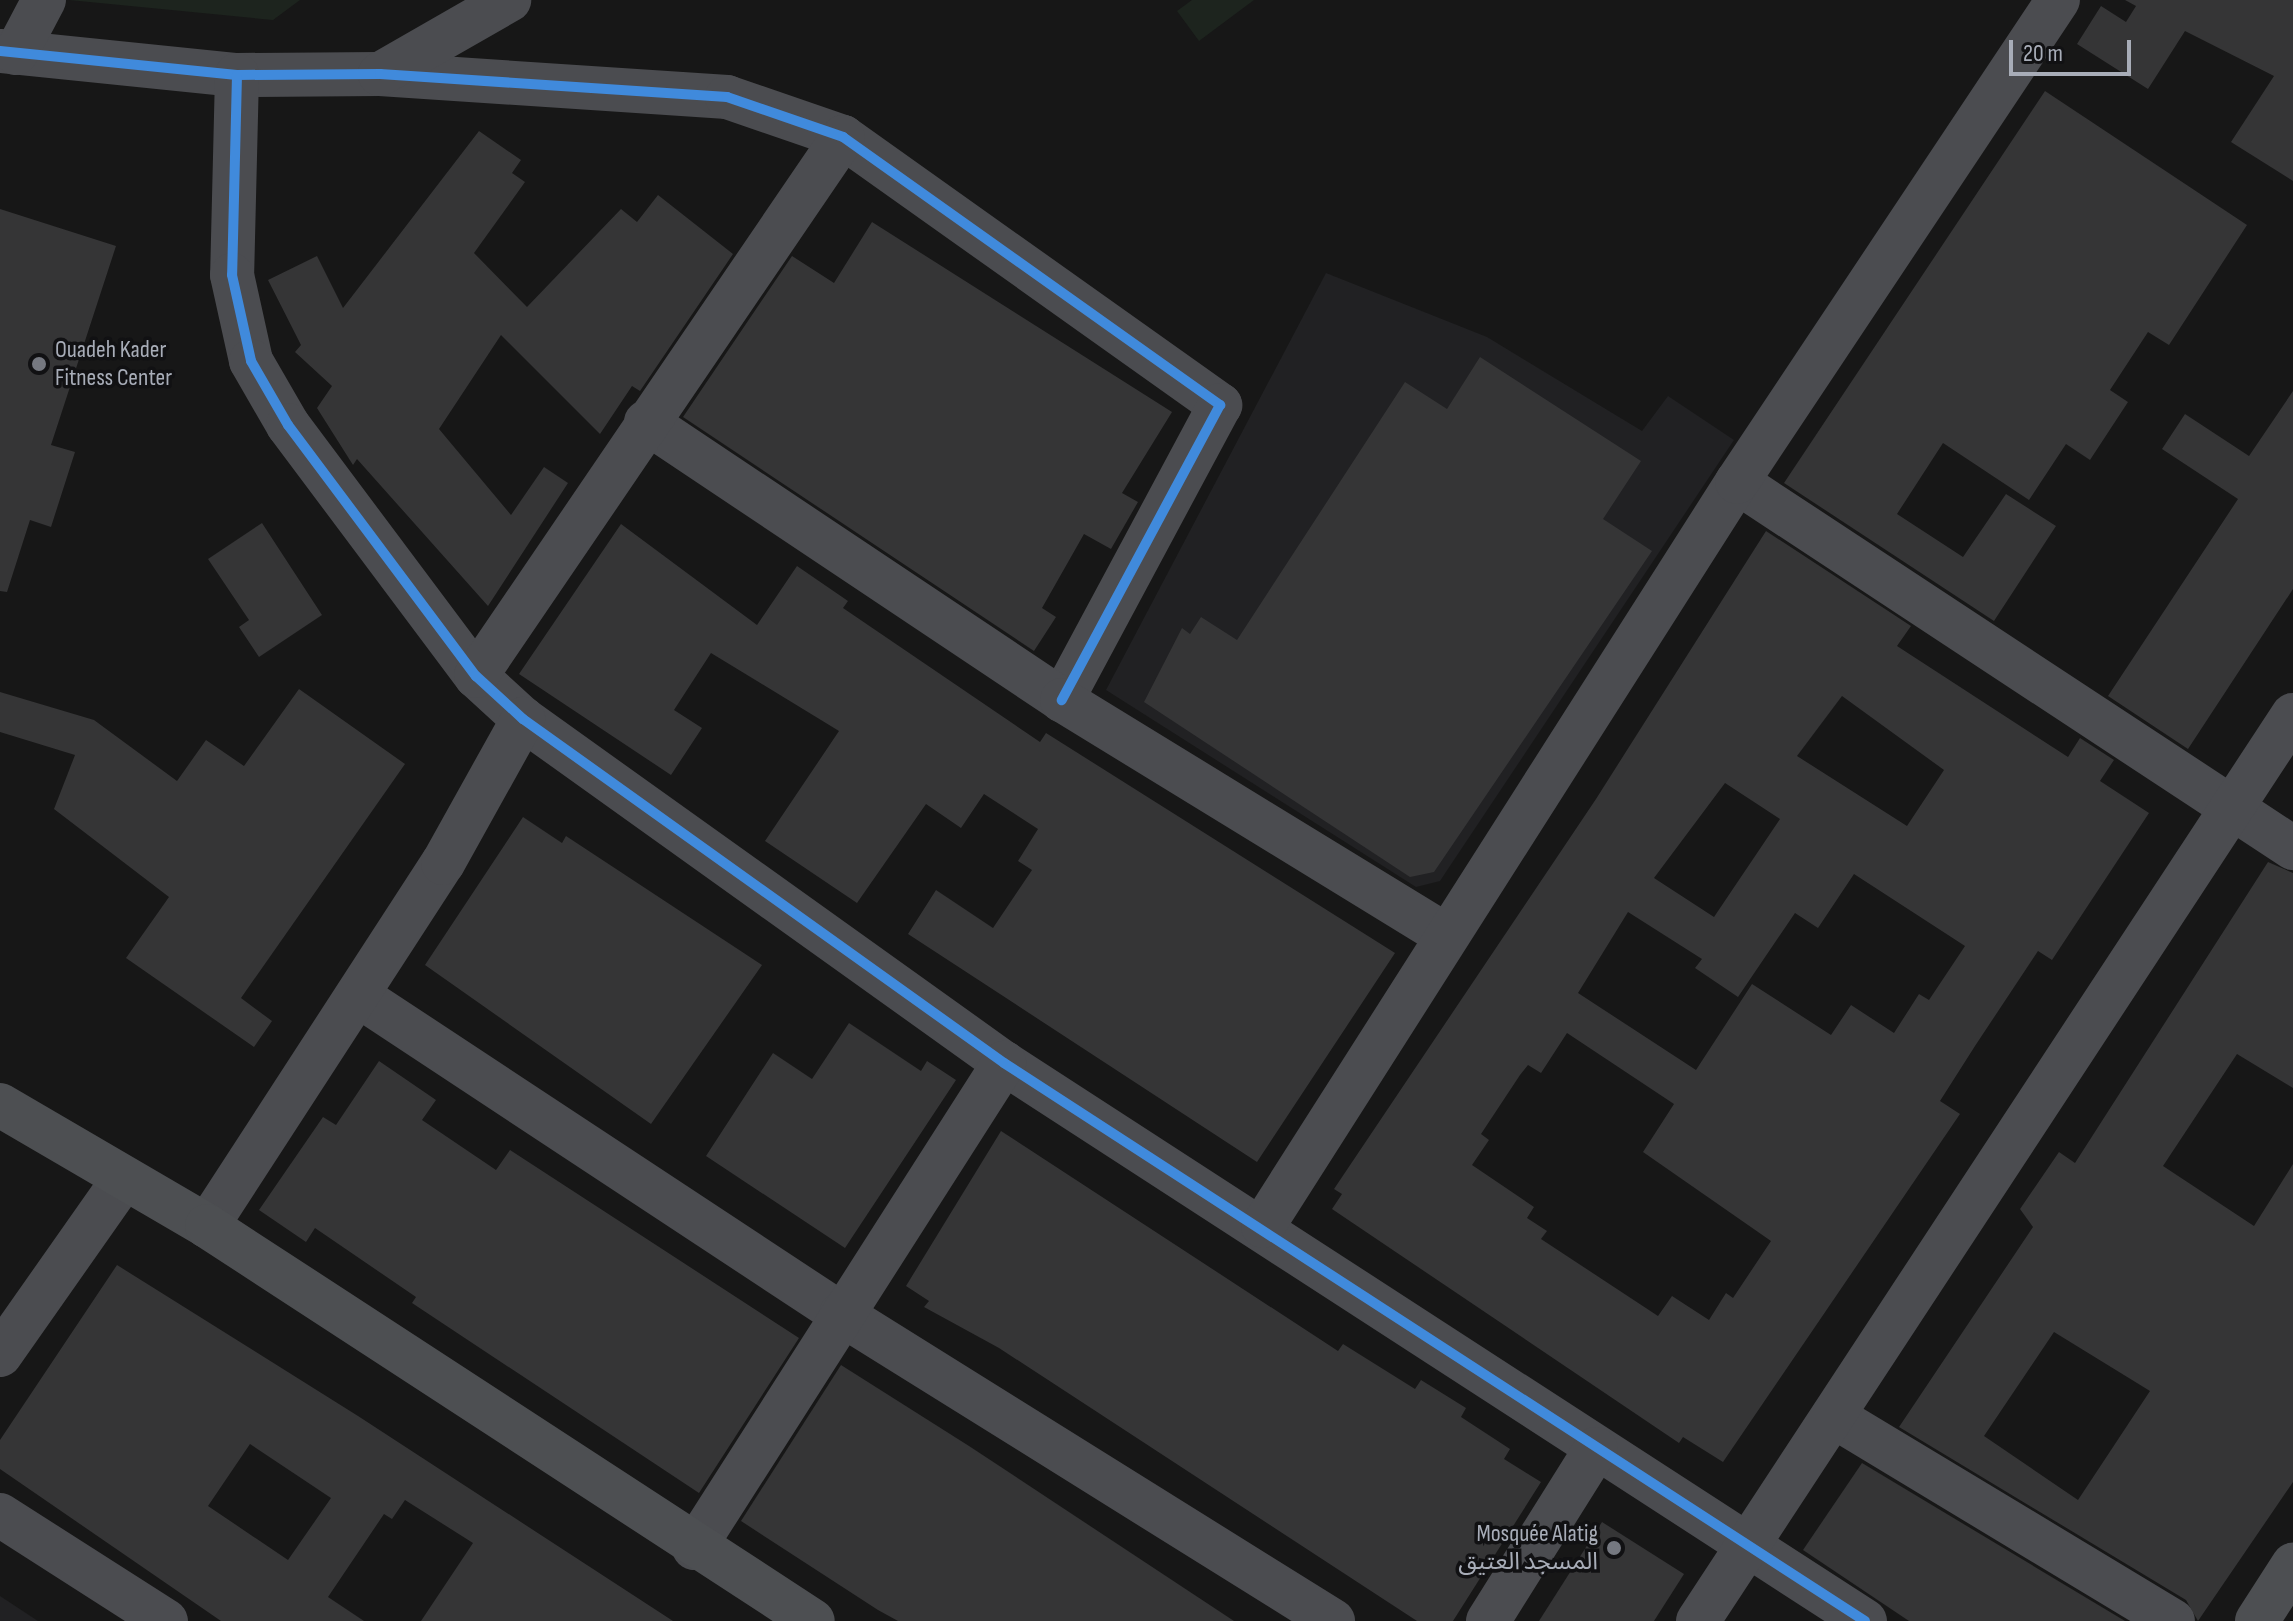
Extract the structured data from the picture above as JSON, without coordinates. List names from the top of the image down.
{
  "places": ["Ouadeh Kader Fitness Center", "Mosquée Alatig المسجد العتيق"],
  "scale_bar": "20 m"
}
